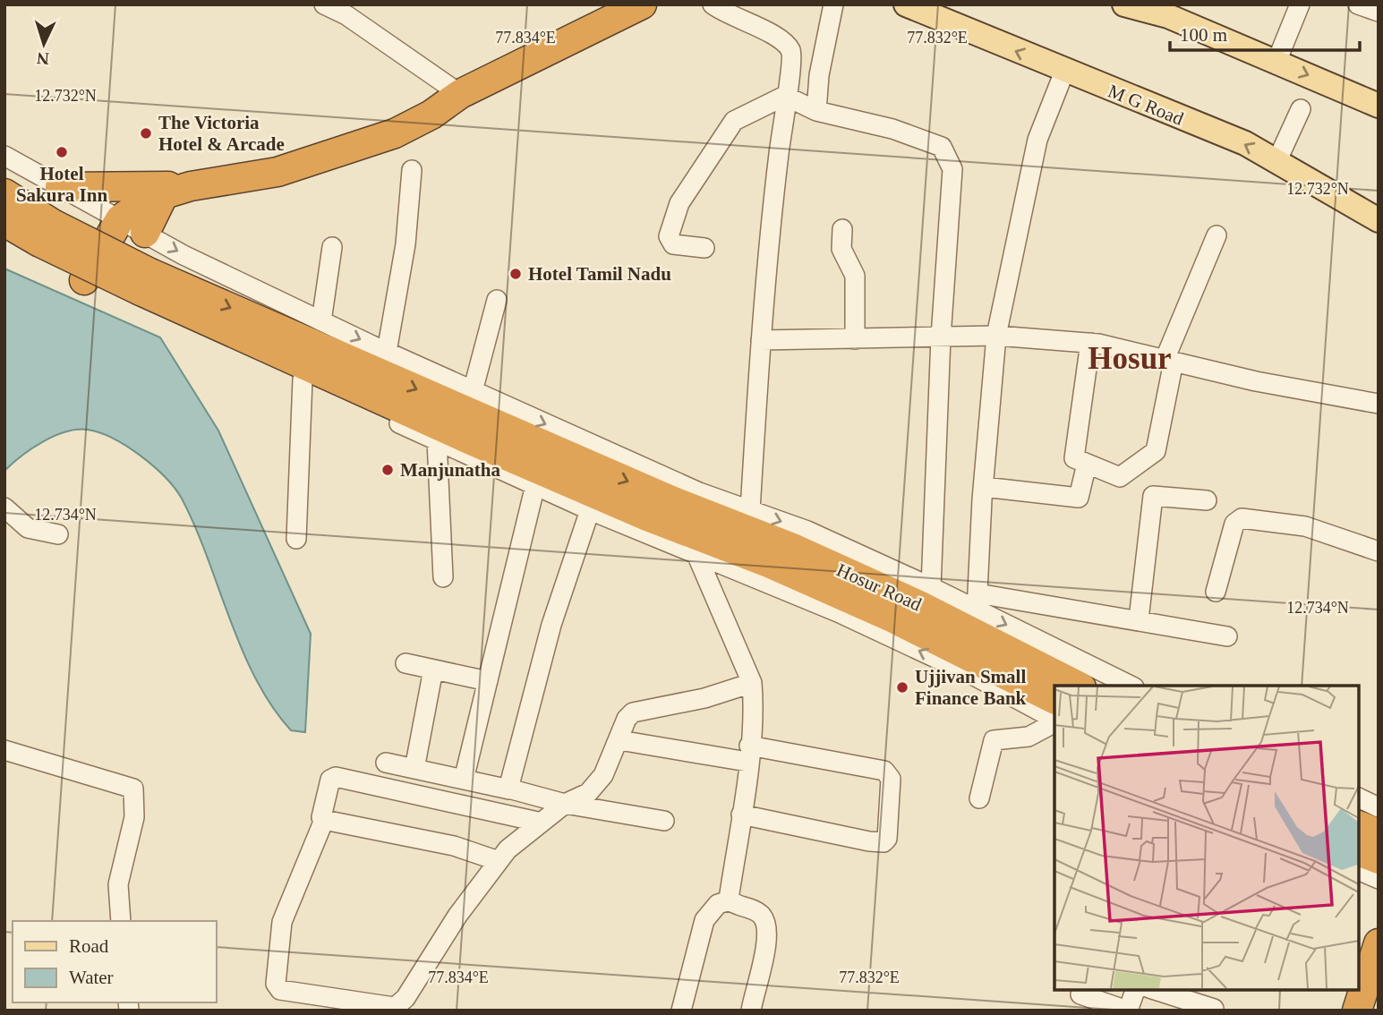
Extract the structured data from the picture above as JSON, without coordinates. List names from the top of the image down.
{
  "streets": {
    "highway": ["Hosur Road"],
    "main road": ["M G Road"]
  },
  "districts": ["Hosur"],
  "places": [
    "The Victoria Hotel & Arcade",
    "Hotel Sakura Inn",
    "Hotel Tamil Nadu",
    "Manjunatha",
    "Ujjivan Small Finance Bank"
  ],
  "legend": ["Road", "Water"],
  "scale_bar": "100 m",
  "north": "bottom",
  "coordinates": [
    "77.834°E",
    "77.832°E",
    "12.732°N",
    "12.734°N"
  ]
}
